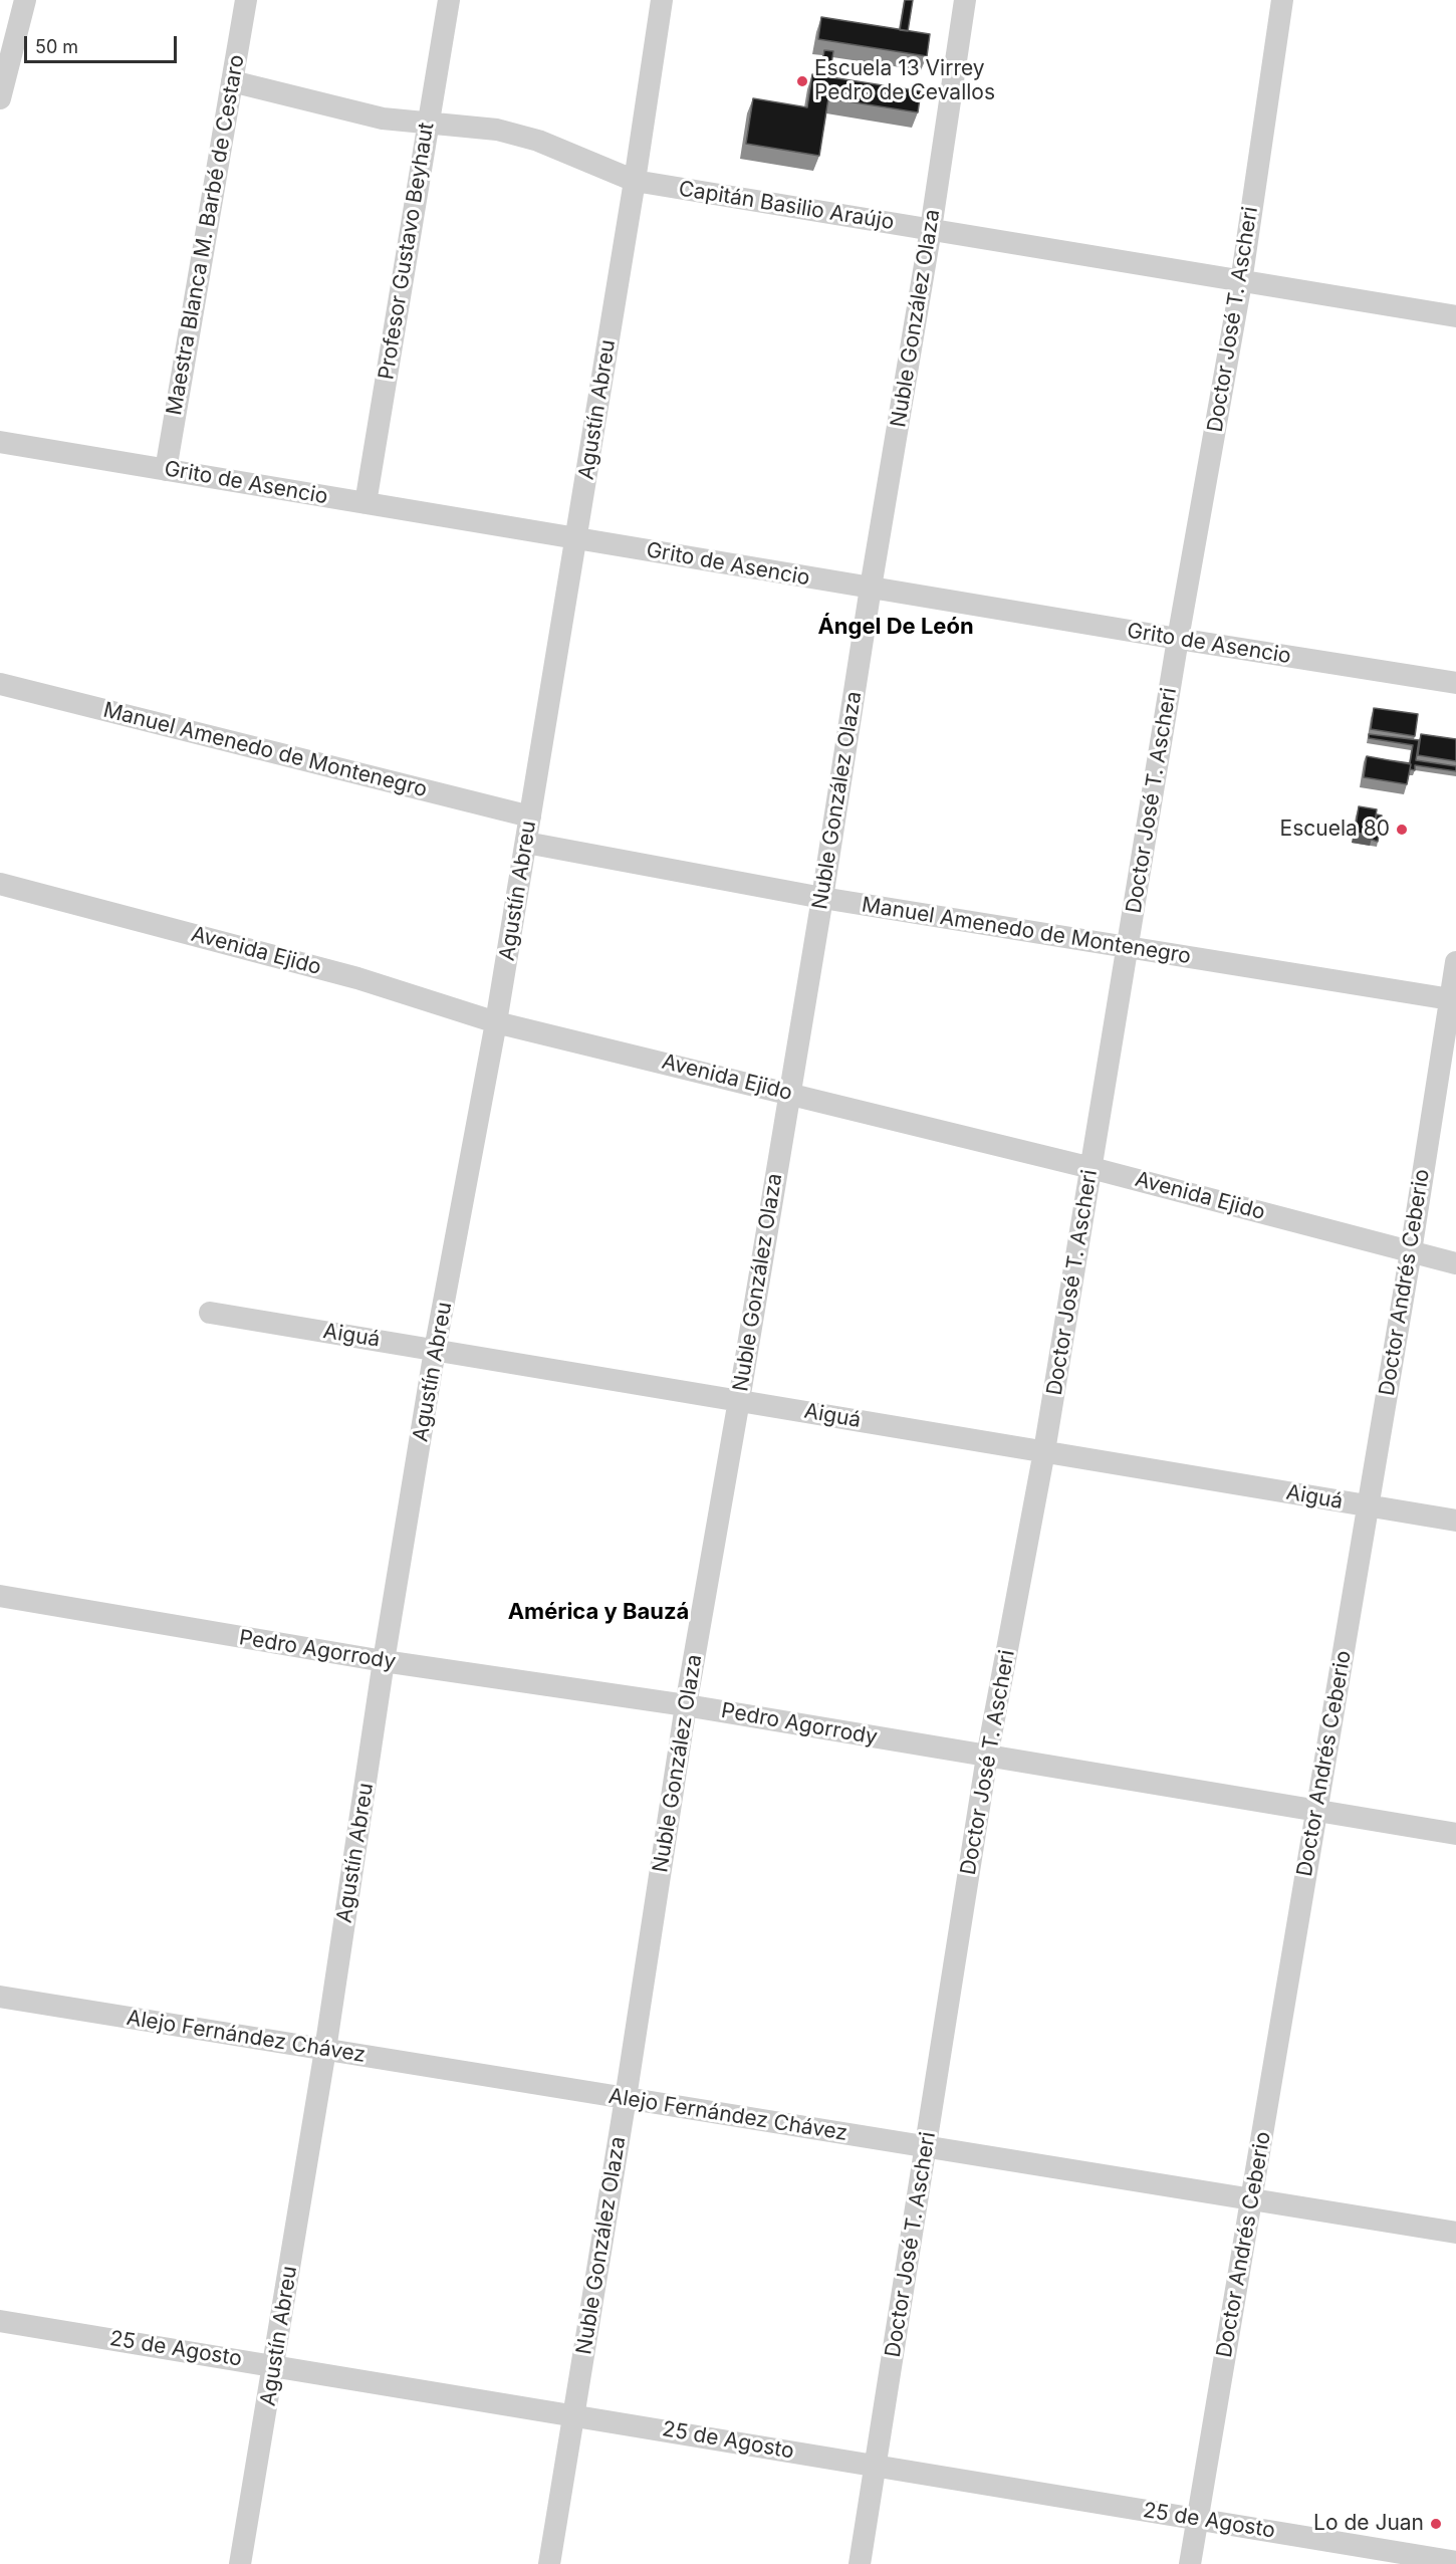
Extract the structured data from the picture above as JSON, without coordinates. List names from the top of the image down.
{
  "streets": {
    "street": [
      "Capitán Basilio Araújo",
      "Maestra Blanca M. Barbé de Cestaro",
      "Profesor Gustavo Beyhaut",
      "Nuble González Olaza",
      "Doctor José T. Ascheri",
      "Agustín Abreu",
      "Grito de Asencio",
      "Manuel Amenedo de Montenegro",
      "Avenida Ejido",
      "Doctor Andrés Ceberio",
      "Aiguá",
      "Pedro Agorrody",
      "Alejo Fernández Chávez",
      "25 de Agosto"
    ]
  },
  "crossings": [
    ["Capitán Basilio Araújo", "Maestra Blanca M. Barbé de Cestaro"],
    ["Capitán Basilio Araújo", "Profesor Gustavo Beyhaut"],
    ["Capitán Basilio Araújo", "Nuble González Olaza"],
    ["Capitán Basilio Araújo", "Doctor José T. Ascheri"],
    ["Capitán Basilio Araújo", "Agustín Abreu"],
    ["Maestra Blanca M. Barbé de Cestaro", "Grito de Asencio"],
    ["Profesor Gustavo Beyhaut", "Grito de Asencio"],
    ["Nuble González Olaza", "Grito de Asencio"],
    ["Nuble González Olaza", "Manuel Amenedo de Montenegro"],
    ["Nuble González Olaza", "Avenida Ejido"],
    ["Nuble González Olaza", "Aiguá"],
    ["Nuble González Olaza", "Pedro Agorrody"],
    ["Nuble González Olaza", "Alejo Fernández Chávez"],
    ["Nuble González Olaza", "25 de Agosto"],
    ["Doctor José T. Ascheri", "Grito de Asencio"],
    ["Doctor José T. Ascheri", "Manuel Amenedo de Montenegro"],
    ["Doctor José T. Ascheri", "Avenida Ejido"],
    ["Doctor José T. Ascheri", "Aiguá"],
    ["Doctor José T. Ascheri", "Pedro Agorrody"],
    ["Doctor José T. Ascheri", "Alejo Fernández Chávez"],
    ["Doctor José T. Ascheri", "25 de Agosto"],
    ["Agustín Abreu", "Grito de Asencio"],
    ["Agustín Abreu", "Manuel Amenedo de Montenegro"],
    ["Agustín Abreu", "Avenida Ejido"],
    ["Agustín Abreu", "Aiguá"],
    ["Agustín Abreu", "Pedro Agorrody"],
    ["Agustín Abreu", "Alejo Fernández Chávez"],
    ["Agustín Abreu", "25 de Agosto"],
    ["Manuel Amenedo de Montenegro", "Doctor Andrés Ceberio"],
    ["Avenida Ejido", "Doctor Andrés Ceberio"],
    ["Doctor Andrés Ceberio", "Aiguá"],
    ["Doctor Andrés Ceberio", "Pedro Agorrody"],
    ["Doctor Andrés Ceberio", "Alejo Fernández Chávez"],
    ["Doctor Andrés Ceberio", "25 de Agosto"]
  ],
  "districts": ["Ángel De León", "América y Bauzá"],
  "places": ["Escuela 13 Virrey Pedro de Cevallos", "Escuela 80", "Lo de Juan"],
  "scale_bar": "50 m"
}
